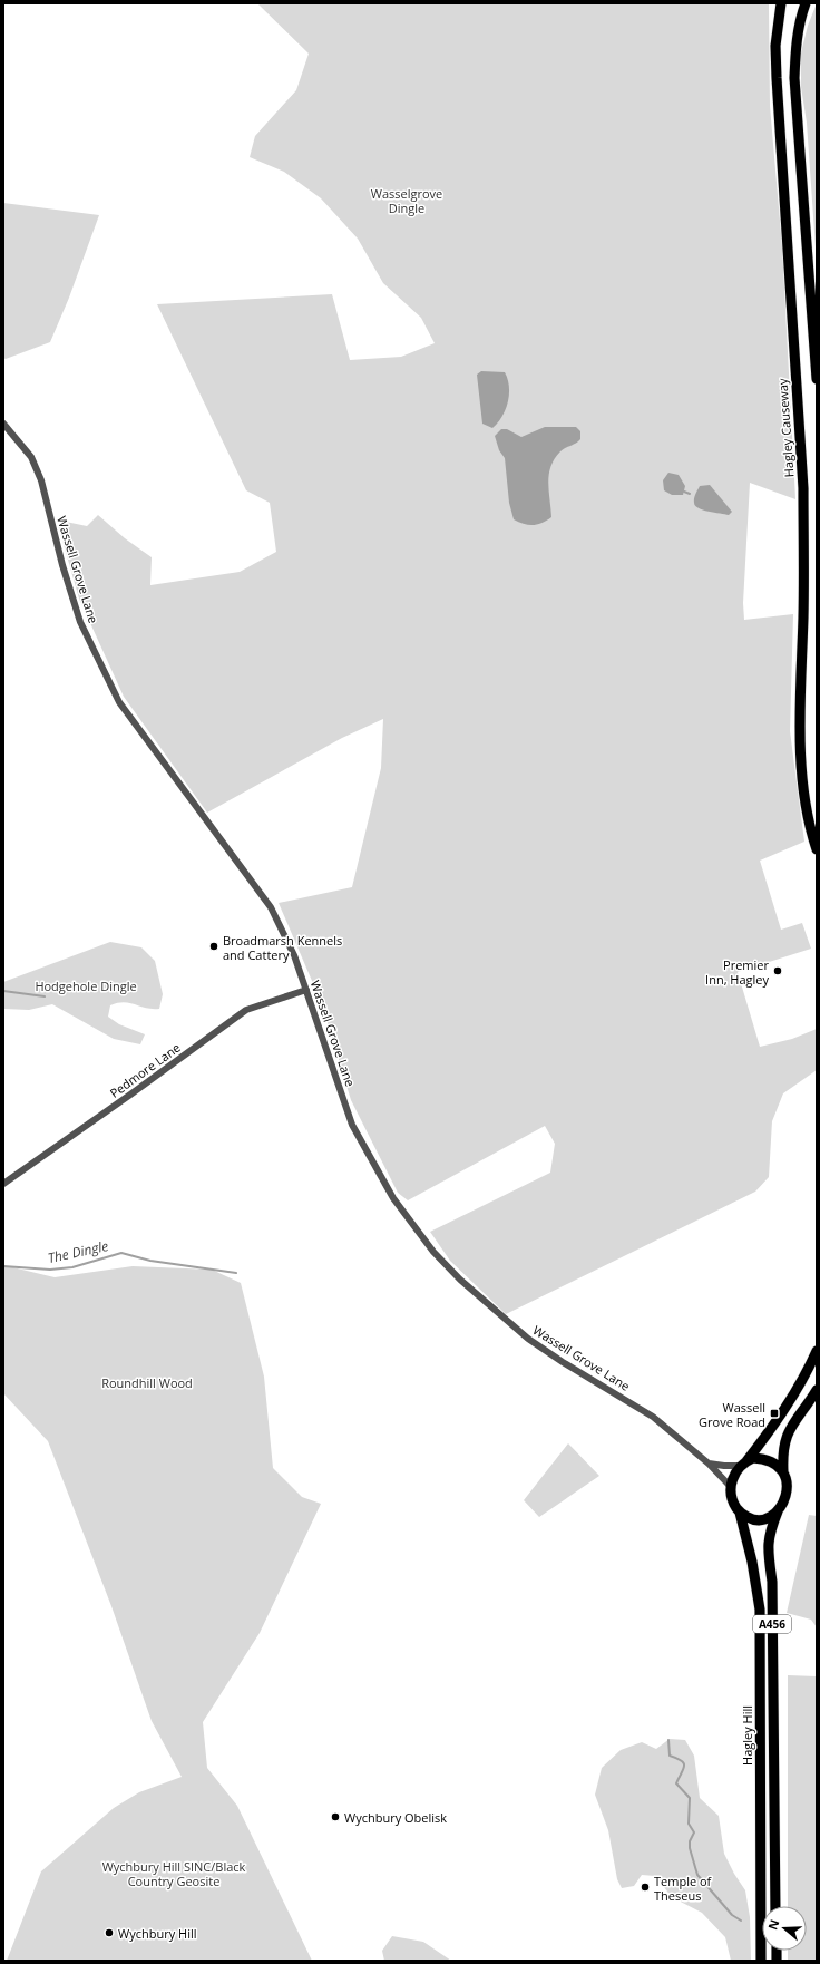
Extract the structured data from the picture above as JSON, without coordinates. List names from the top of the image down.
{
  "streets": {
    "highway": ["Hagley Causeway", "A456", "Hagley Hill"],
    "street": ["Wassell Grove Lane", "Pedmore Lane"]
  },
  "crossings": [
    ["Wassell Grove Lane", "Pedmore Lane"],
    ["Wassell Grove Lane", "A456"],
    ["Wassell Grove Lane", "Hagley Hill"],
    ["A456", "Hagley Hill"]
  ],
  "water": ["The Dingle"],
  "parks": [
    "Wasselgrove Dingle",
    "Hodgehole Dingle",
    "Roundhill Wood",
    "Wychbury Hill SINC/Black Country Geosite"
  ],
  "places": {
    "other": [
      "Broadmarsh Kennels and Cattery",
      "Premier Inn, Hagley",
      "Wychbury Obelisk",
      "Temple of Theseus",
      "Wychbury Hill"
    ],
    "transit": ["Wassell Grove Road"]
  },
  "north": "left"
}
